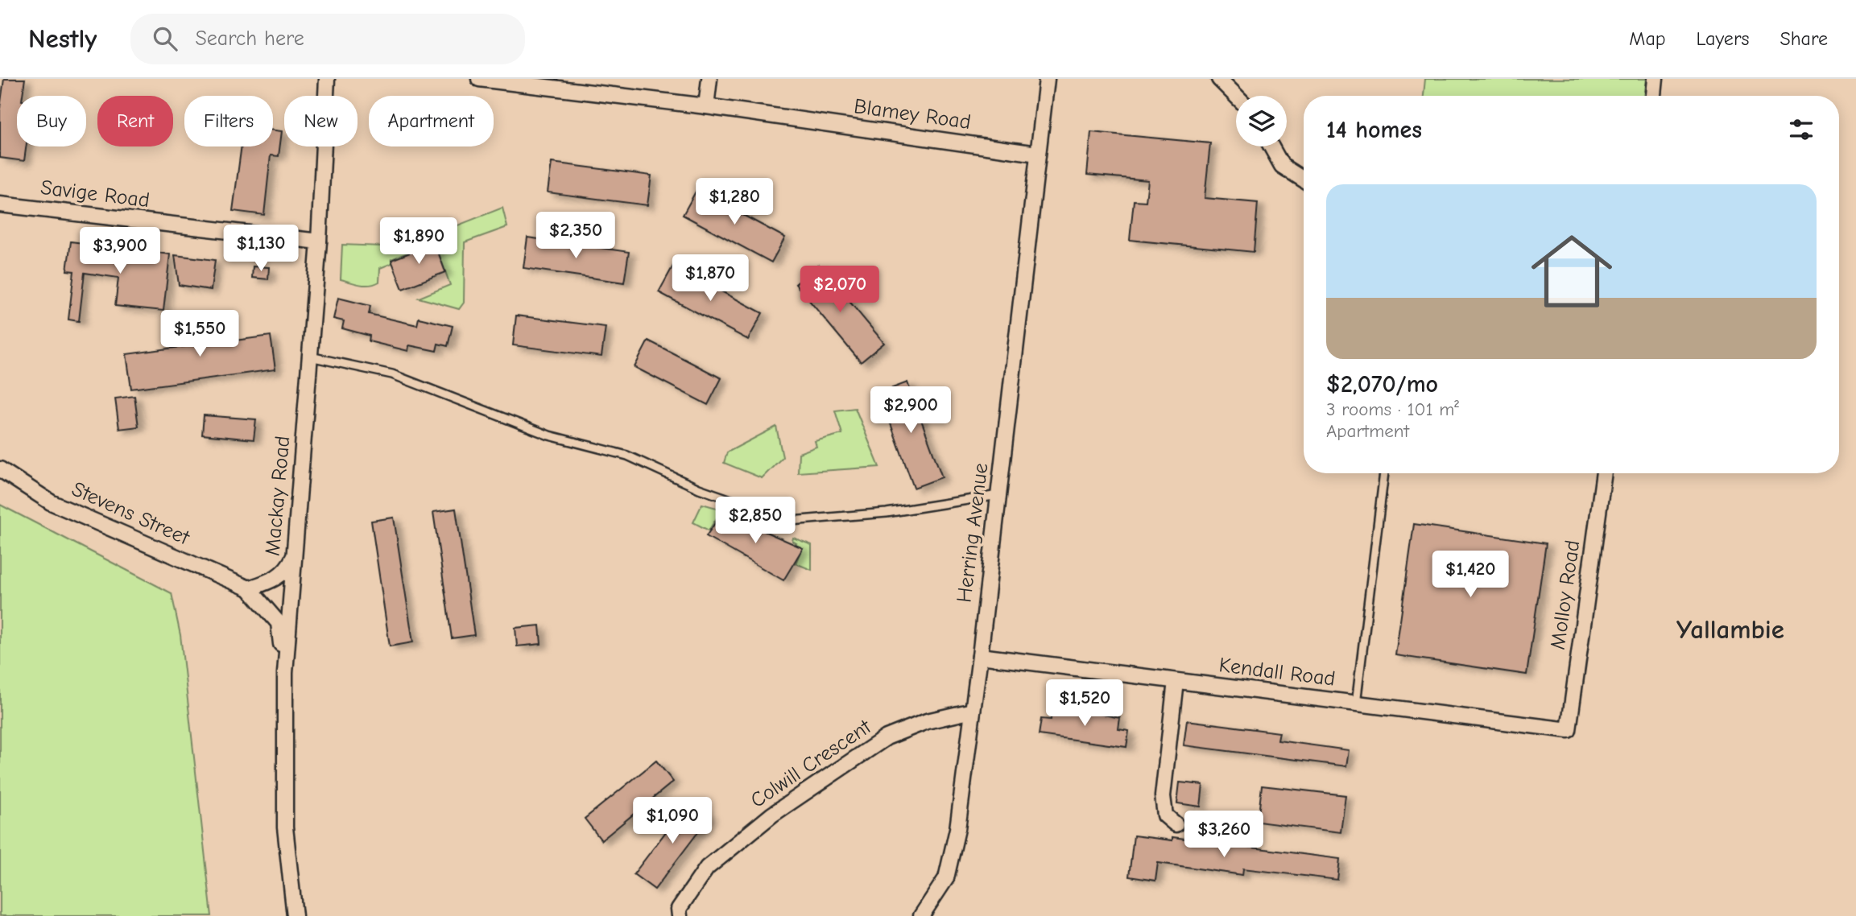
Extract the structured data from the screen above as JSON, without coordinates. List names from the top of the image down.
{
  "streets": {
    "street": [
      "Blamey Road",
      "Savige Road",
      "Mackay Road",
      "Stevens Street",
      "Herring Avenue",
      "Molloy Road",
      "Kendall Road",
      "Colwill Crescent"
    ]
  },
  "crossings": [
    ["Blamey Road", "Herring Avenue"],
    ["Savige Road", "Mackay Road"],
    ["Mackay Road", "Stevens Street"],
    ["Herring Avenue", "Kendall Road"],
    ["Herring Avenue", "Colwill Crescent"],
    ["Molloy Road", "Kendall Road"]
  ],
  "districts": ["Yallambie"],
  "page": {
    "header": "Nestly",
    "search": "Search here",
    "nav": ["Map", "Layers", "Share"],
    "chip": [
      "Buy",
      "Rent",
      "Filters",
      "New",
      "Apartment"
    ],
    "heading": "14 homes",
    "list": [
      {
        "name": "$2,070/mo",
        "note": "3 rooms · 101 m² · Apartment"
      }
    ],
    "price": [
      "$1,280",
      "$2,350",
      "$1,890",
      "$1,130",
      "$3,900",
      "$1,870",
      "$2,070",
      "$1,550",
      "$2,900",
      "$2,850",
      "$1,420",
      "$1,520",
      "$1,090",
      "$3,260"
    ]
  }
}
